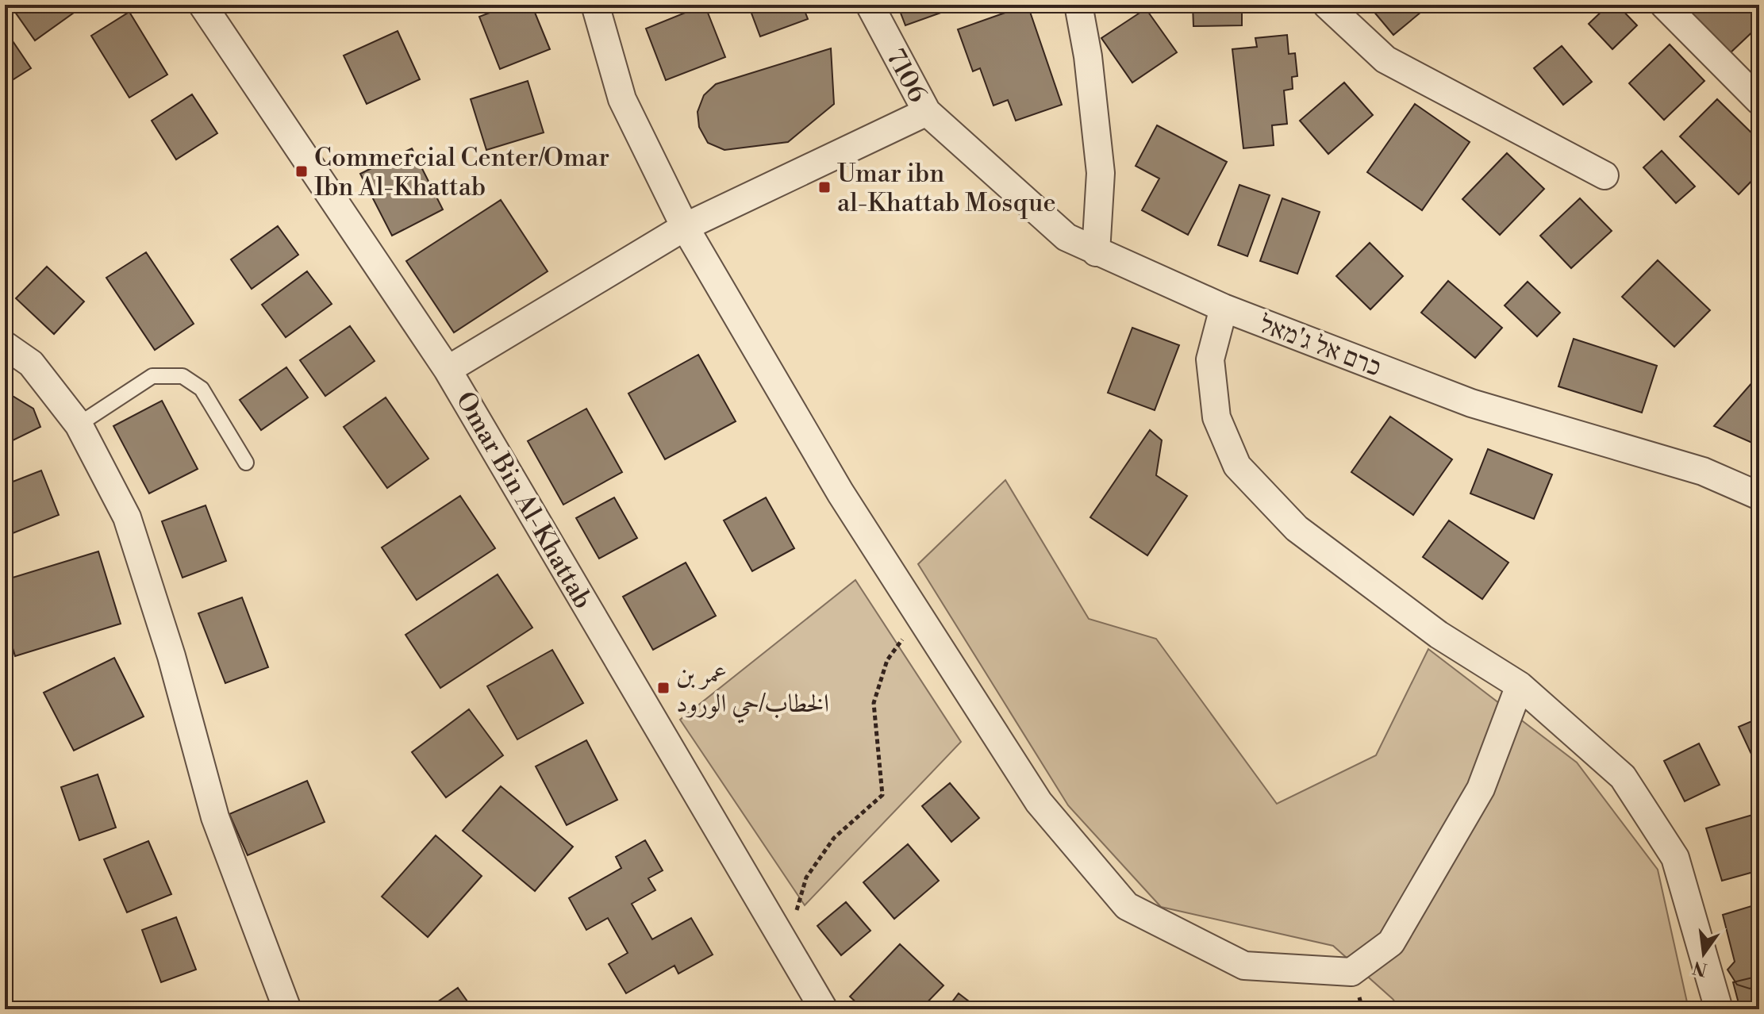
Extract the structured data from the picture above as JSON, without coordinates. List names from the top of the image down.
{
  "streets": {
    "street": ["7106", "כרם אל ג'מאל", "Omar Bin Al-Khattab"]
  },
  "crossings": [
    ["7106", "כרם אל ג'מאל"]
  ],
  "places": {
    "transit": ["Commercial Center/Omar Ibn Al-Khattab", "Umar ibn al-Khattab Mosque", "عمر بن الخطاب/حي الورود"]
  },
  "north": "bottom"
}
